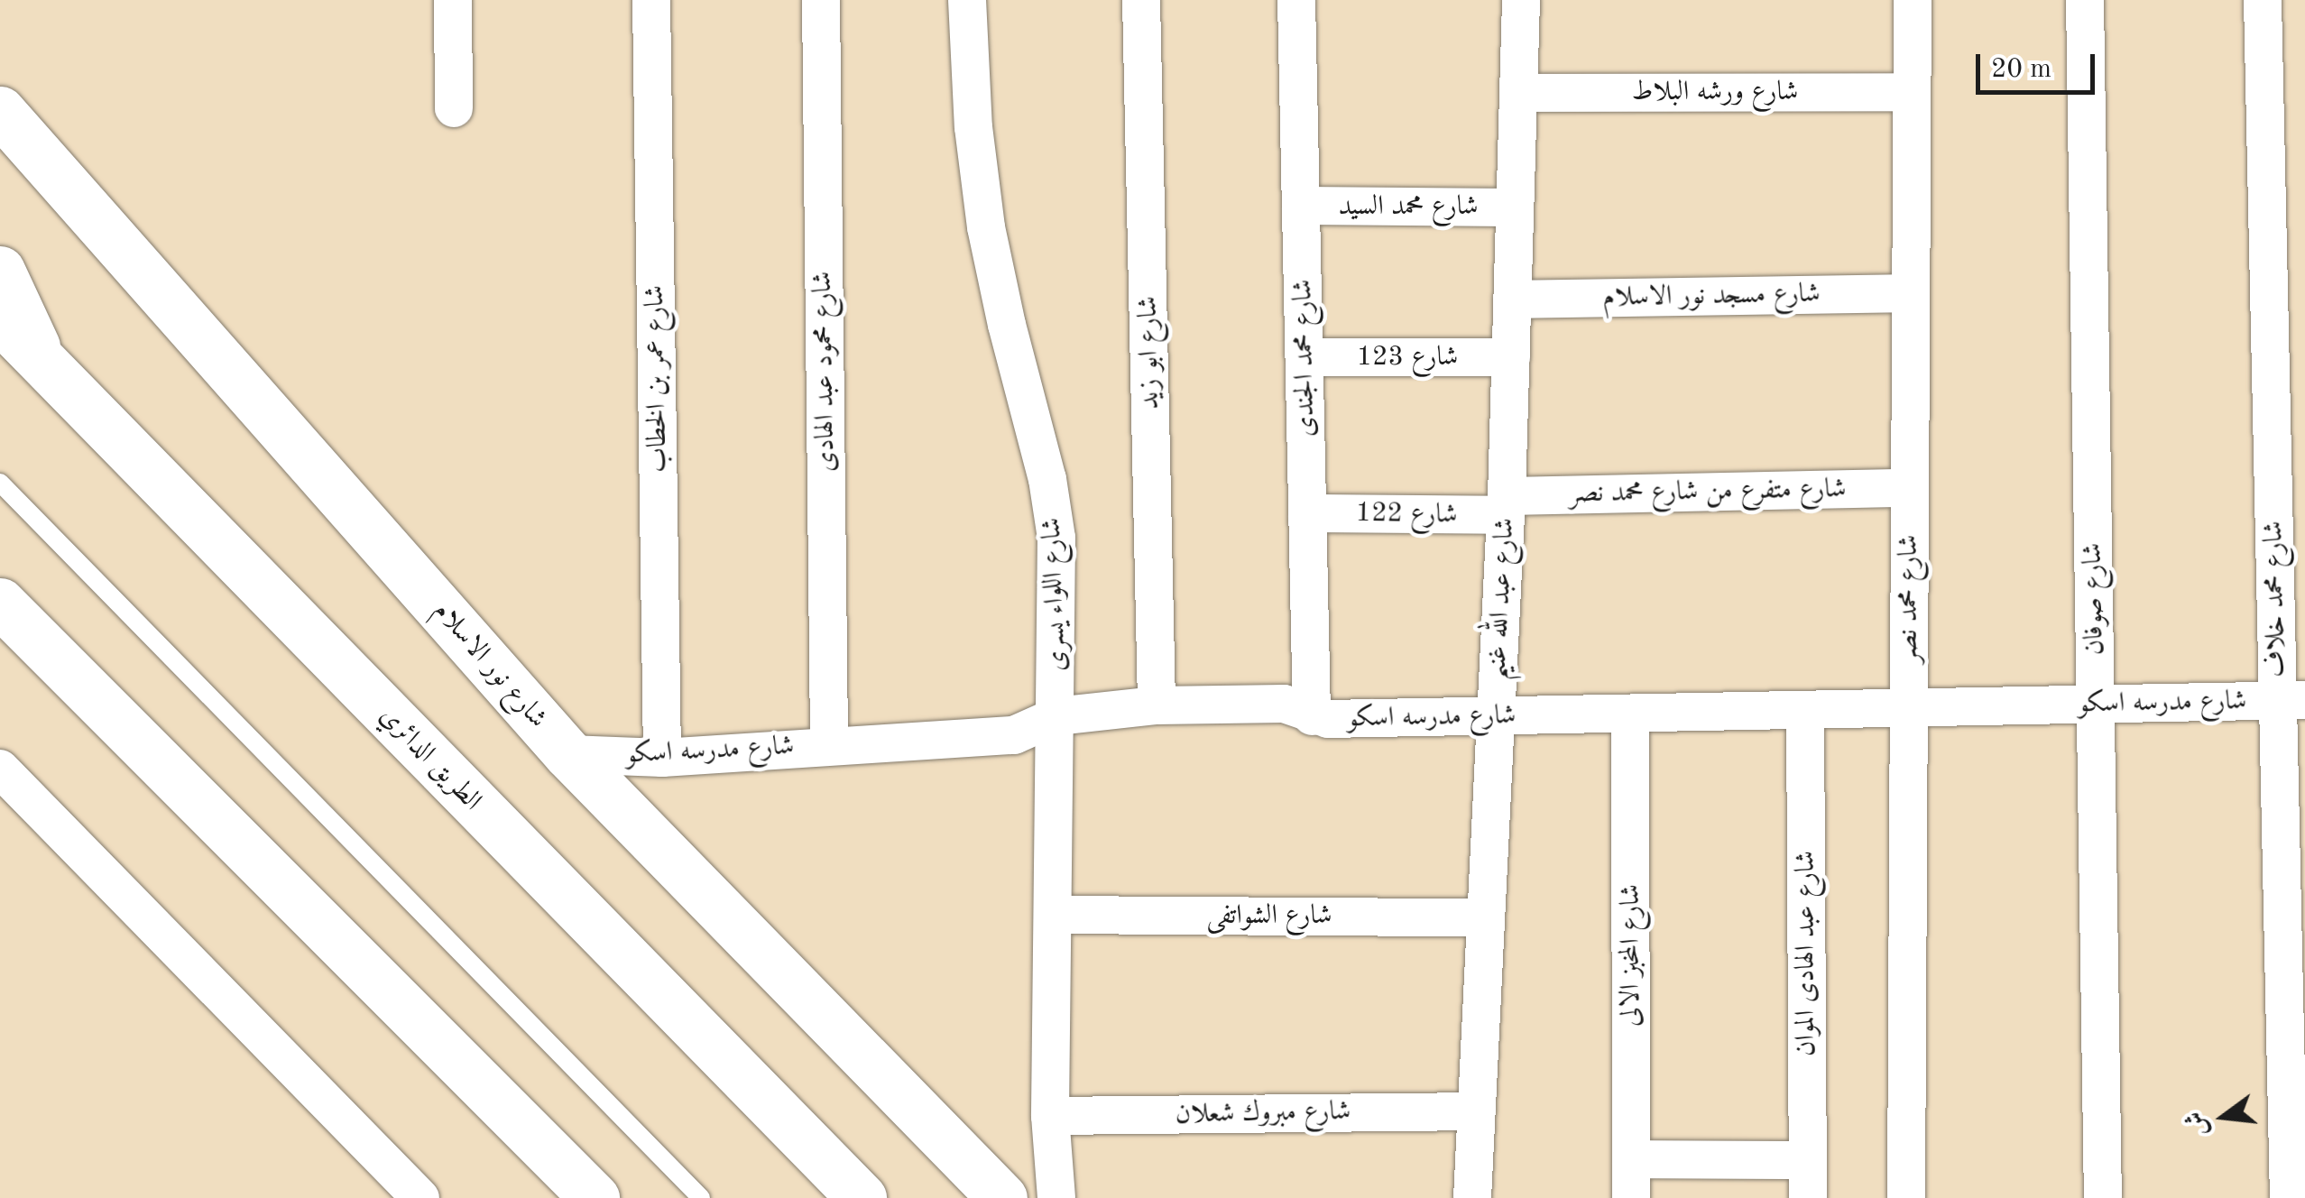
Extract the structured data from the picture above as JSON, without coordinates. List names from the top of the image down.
{
  "streets": {
    "main road": ["شارع نور الاسلام", "الطريق الدائري"],
    "street": [
      "شارع ورشه البلاط",
      "شارع محمد السيد",
      "شارع مسجد نور الاسلام",
      "شارع ابو زيد",
      "شارع 123",
      "شارع محمد الجندى",
      "شارع محمود عبد الهادى",
      "شارع عمر بن الخطاب",
      "شارع متفرع من شارع محمد نصر",
      "شارع 122",
      "شارع اللواء يسرى",
      "شارع عبد الله غنيم",
      "شارع محمد نصر",
      "شارع صوفان",
      "شارع محمد خلاف",
      "شارع مدرسه اسكو",
      "شارع الشواتفى",
      "شارع عبد الهادى الموان",
      "شارع المخبز الالى",
      "شارع مبروك شعلان"
    ]
  },
  "crossings": [
    ["شارع ورشه البلاط", "شارع عبد الله غنيم"],
    ["شارع ورشه البلاط", "شارع محمد نصر"],
    ["شارع محمد السيد", "شارع محمد الجندى"],
    ["شارع محمد السيد", "شارع عبد الله غنيم"],
    ["شارع مسجد نور الاسلام", "شارع عبد الله غنيم"],
    ["شارع مسجد نور الاسلام", "شارع محمد نصر"],
    ["شارع ابو زيد", "شارع مدرسه اسكو"],
    ["شارع 123", "شارع محمد الجندى"],
    ["شارع 123", "شارع عبد الله غنيم"],
    ["شارع محمد الجندى", "شارع 122"],
    ["شارع محمد الجندى", "شارع مدرسه اسكو"],
    ["شارع محمود عبد الهادى", "شارع مدرسه اسكو"],
    ["شارع عمر بن الخطاب", "شارع مدرسه اسكو"],
    ["شارع متفرع من شارع محمد نصر", "شارع 122"],
    ["شارع متفرع من شارع محمد نصر", "شارع عبد الله غنيم"],
    ["شارع متفرع من شارع محمد نصر", "شارع محمد نصر"],
    ["شارع 122", "شارع عبد الله غنيم"],
    ["شارع اللواء يسرى", "شارع مدرسه اسكو"],
    ["شارع اللواء يسرى", "شارع الشواتفى"],
    ["شارع اللواء يسرى", "شارع مبروك شعلان"],
    ["شارع عبد الله غنيم", "شارع مدرسه اسكو"],
    ["شارع عبد الله غنيم", "شارع الشواتفى"],
    ["شارع عبد الله غنيم", "شارع مبروك شعلان"],
    ["شارع محمد نصر", "شارع مدرسه اسكو"],
    ["شارع صوفان", "شارع مدرسه اسكو"],
    ["شارع محمد خلاف", "شارع مدرسه اسكو"],
    ["شارع نور الاسلام", "شارع مدرسه اسكو"],
    ["شارع مدرسه اسكو", "شارع عبد الهادى الموان"],
    ["شارع مدرسه اسكو", "شارع المخبز الالى"]
  ],
  "scale_bar": "20 m",
  "north": "left"
}
